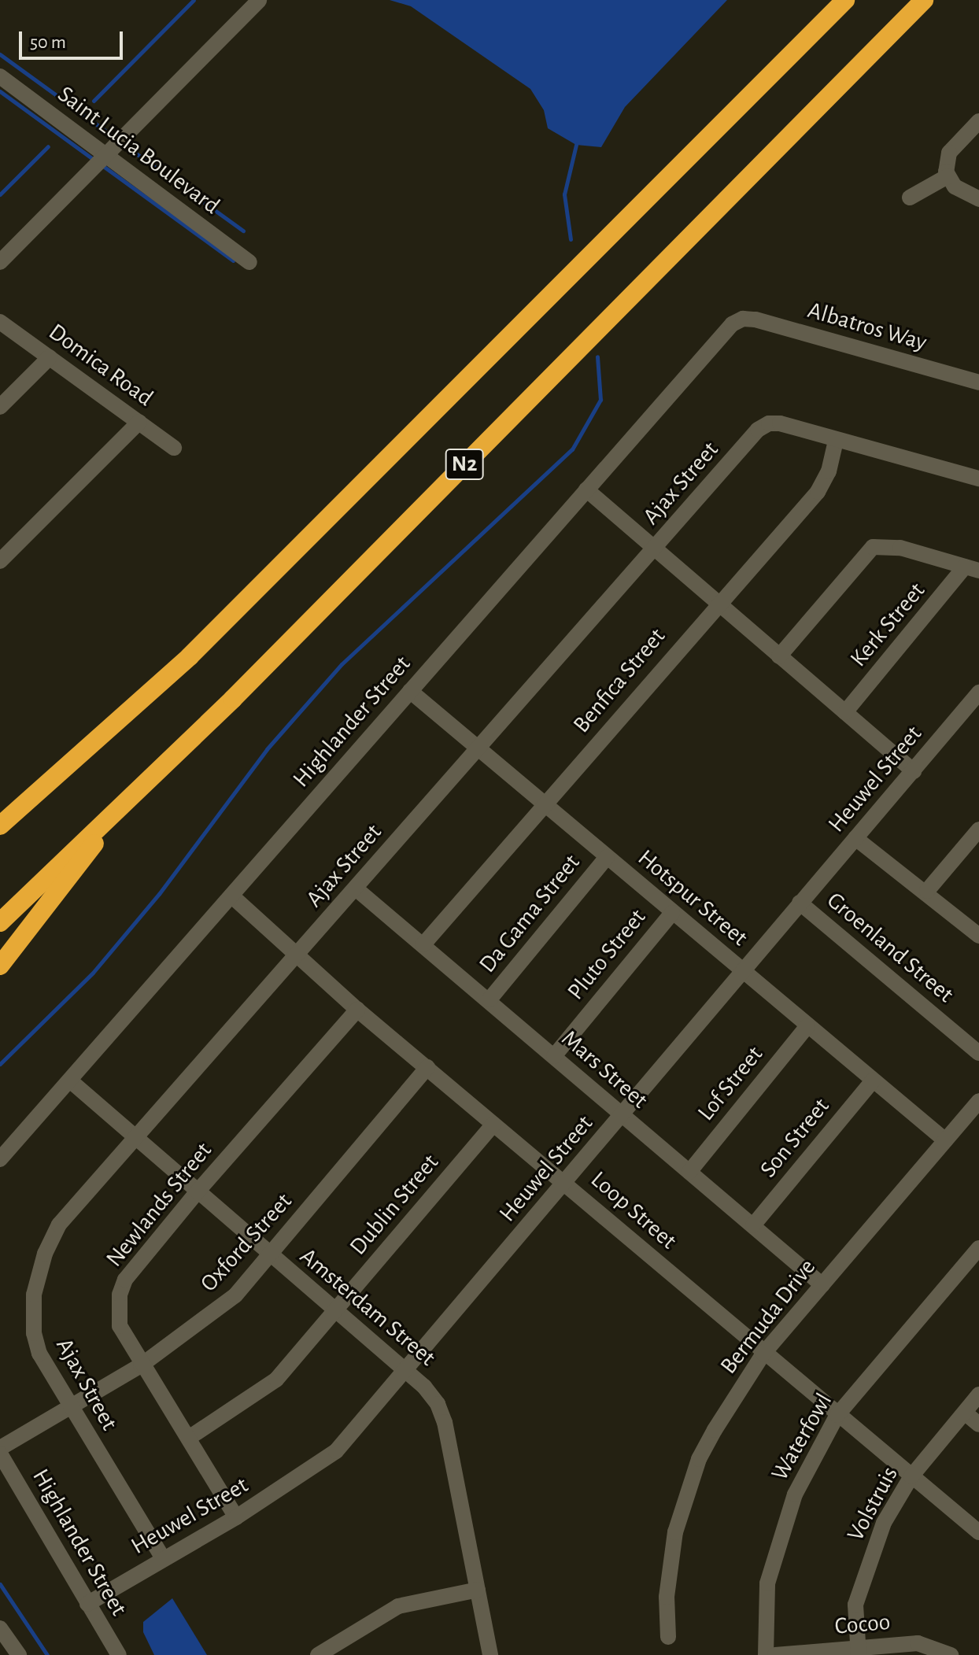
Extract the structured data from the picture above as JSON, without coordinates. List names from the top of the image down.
{
  "streets": {
    "highway": ["N2"],
    "street": [
      "Saint Lucia Boulevard",
      "Albatros Way",
      "Domica Road",
      "Ajax Street",
      "Kerk Street",
      "Benfica Street",
      "Highlander Street",
      "Heuwel Street",
      "Hotspur Street",
      "Da Gama Street",
      "Groenland Street",
      "Pluto Street",
      "Mars Street",
      "Lof Street",
      "Son Street",
      "Newlands Street",
      "Dublin Street",
      "Loop Street",
      "Oxford Street",
      "Amsterdam Street",
      "Bermuda Drive",
      "Waterfowl",
      "Volstruis",
      "Cocoo"
    ]
  },
  "crossings": [
    ["Albatros Way", "Highlander Street"],
    ["Ajax Street", "Benfica Street"],
    ["Ajax Street", "Heuwel Street"],
    ["Ajax Street", "Hotspur Street"],
    ["Ajax Street", "Mars Street"],
    ["Ajax Street", "Loop Street"],
    ["Ajax Street", "Oxford Street"],
    ["Ajax Street", "Amsterdam Street"],
    ["Benfica Street", "Hotspur Street"],
    ["Benfica Street", "Mars Street"],
    ["Highlander Street", "Heuwel Street"],
    ["Highlander Street", "Hotspur Street"],
    ["Highlander Street", "Loop Street"],
    ["Highlander Street", "Amsterdam Street"],
    ["Heuwel Street", "Hotspur Street"],
    ["Heuwel Street", "Groenland Street"],
    ["Heuwel Street", "Mars Street"],
    ["Heuwel Street", "Newlands Street"],
    ["Heuwel Street", "Loop Street"],
    ["Heuwel Street", "Amsterdam Street"],
    ["Hotspur Street", "Da Gama Street"],
    ["Hotspur Street", "Pluto Street"],
    ["Hotspur Street", "Lof Street"],
    ["Hotspur Street", "Son Street"],
    ["Hotspur Street", "Bermuda Drive"],
    ["Da Gama Street", "Mars Street"],
    ["Pluto Street", "Mars Street"],
    ["Mars Street", "Lof Street"],
    ["Mars Street", "Son Street"],
    ["Mars Street", "Bermuda Drive"],
    ["Newlands Street", "Dublin Street"],
    ["Newlands Street", "Loop Street"],
    ["Newlands Street", "Oxford Street"],
    ["Newlands Street", "Amsterdam Street"],
    ["Dublin Street", "Loop Street"],
    ["Dublin Street", "Amsterdam Street"],
    ["Loop Street", "Oxford Street"],
    ["Loop Street", "Bermuda Drive"],
    ["Loop Street", "Waterfowl"],
    ["Loop Street", "Volstruis"],
    ["Oxford Street", "Amsterdam Street"],
    ["Volstruis", "Cocoo"]
  ],
  "scale_bar": "50 m"
}
